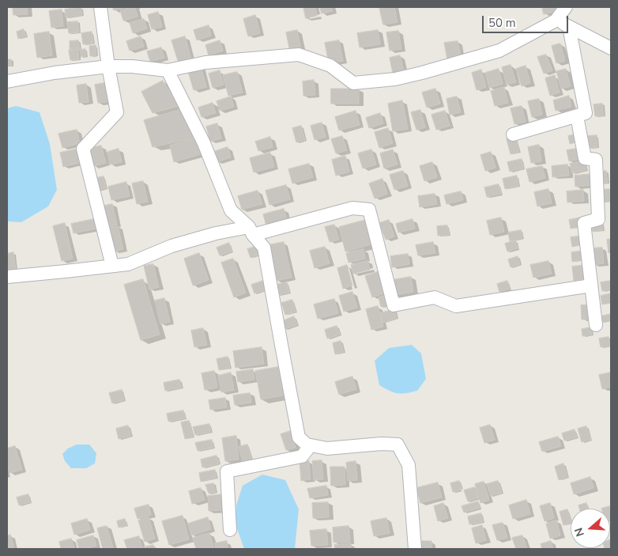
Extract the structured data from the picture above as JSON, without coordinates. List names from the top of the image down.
{
  "scale_bar": "50 m",
  "north": "left"
}
